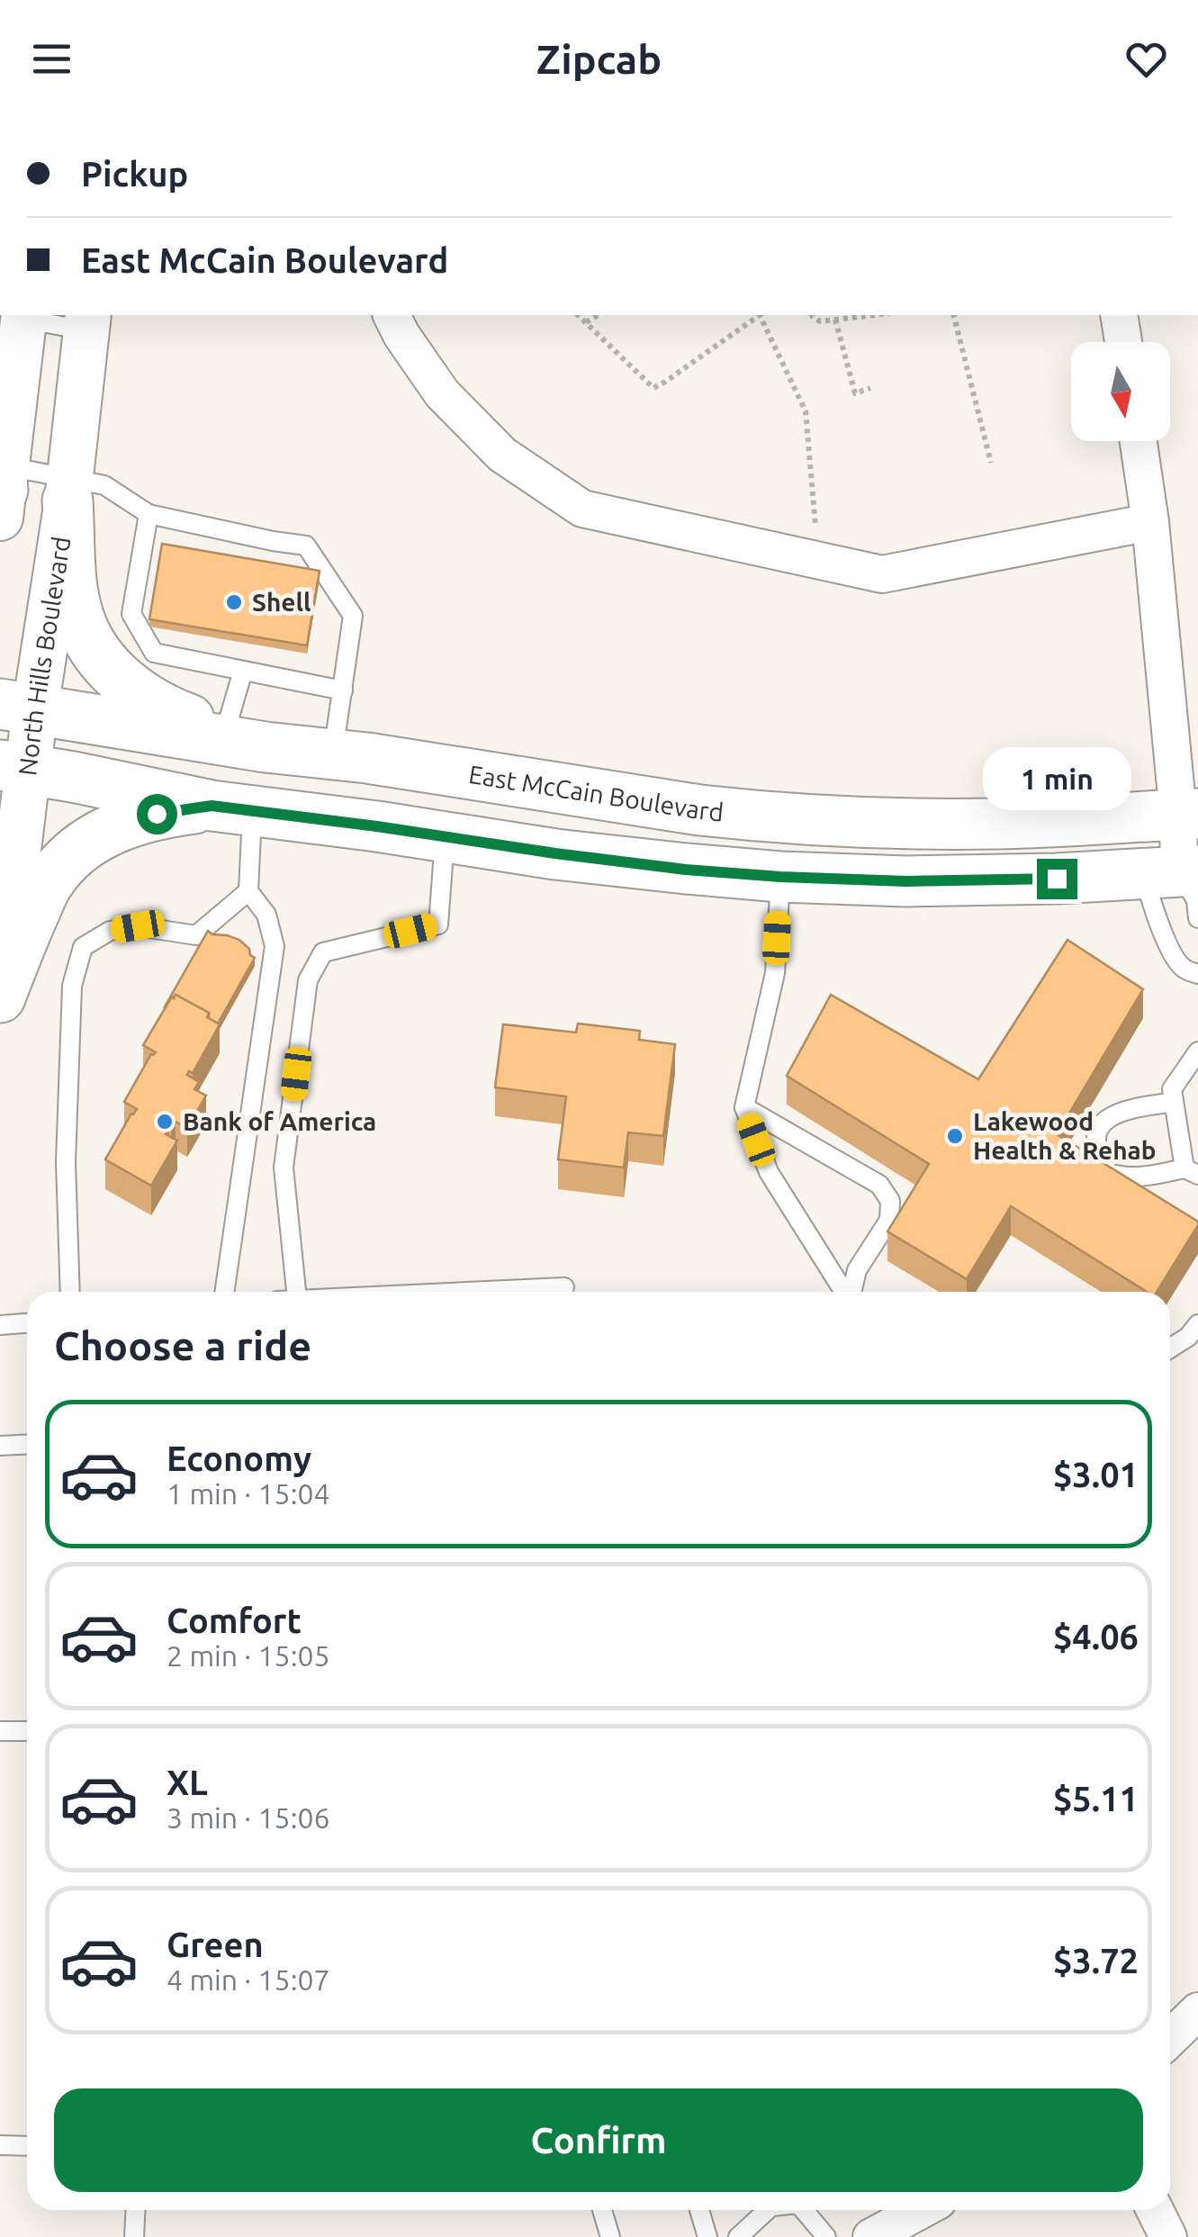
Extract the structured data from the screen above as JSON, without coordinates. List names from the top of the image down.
{
  "streets": {
    "main road": ["East McCain Boulevard"],
    "street": ["North Hills Boulevard"]
  },
  "crossings": [
    ["North Hills Boulevard", "East McCain Boulevard"]
  ],
  "places": ["Shell", "Bank of America", "Lakewood Health & Rehab"],
  "north": "bottom",
  "page": {
    "header": "Zipcab",
    "banner": ["Pickup", "East McCain Boulevard"],
    "bubble": "1 min",
    "heading": "Choose a ride",
    "list": [
      {
        "name": "Economy",
        "note": "1 min · 15:04",
        "value": "$3.01"
      },
      {
        "name": "Comfort",
        "note": "2 min · 15:05",
        "value": "$4.06"
      },
      {
        "name": "XL",
        "note": "3 min · 15:06",
        "value": "$5.11"
      },
      {
        "name": "Green",
        "note": "4 min · 15:07",
        "value": "$3.72"
      }
    ],
    "buttons": "Confirm"
  }
}
